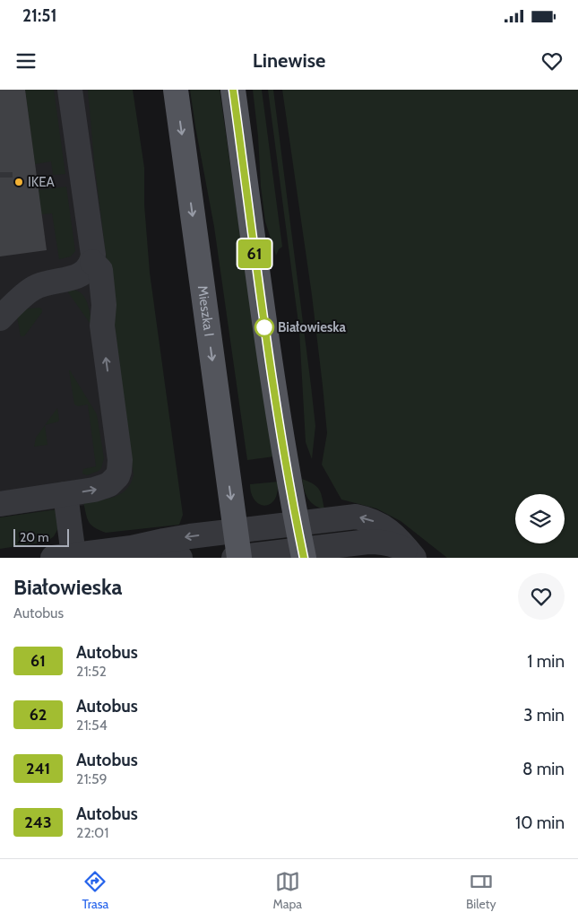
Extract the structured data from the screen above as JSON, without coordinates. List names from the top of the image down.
{
  "streets": {
    "main road": ["Mieszka I"]
  },
  "places": ["IKEA", "Białowieska"],
  "lines": ["bus line 61"],
  "scale_bar": "20 m",
  "page": {
    "status": "21:51",
    "header": "Linewise",
    "on_map": "61",
    "scale": "20 m",
    "heading": ["Białowieska", "Autobus"],
    "list": [
      {
        "mark": "61",
        "name": "Autobus",
        "note": "21:52",
        "value": "1 min"
      },
      {
        "mark": "62",
        "name": "Autobus",
        "note": "21:54",
        "value": "3 min"
      },
      {
        "mark": "241",
        "name": "Autobus",
        "note": "21:59",
        "value": "8 min"
      },
      {
        "mark": "243",
        "name": "Autobus",
        "note": "22:01",
        "value": "10 min"
      }
    ],
    "tabs": ["Trasa", "Mapa", "Bilety"]
  }
}
